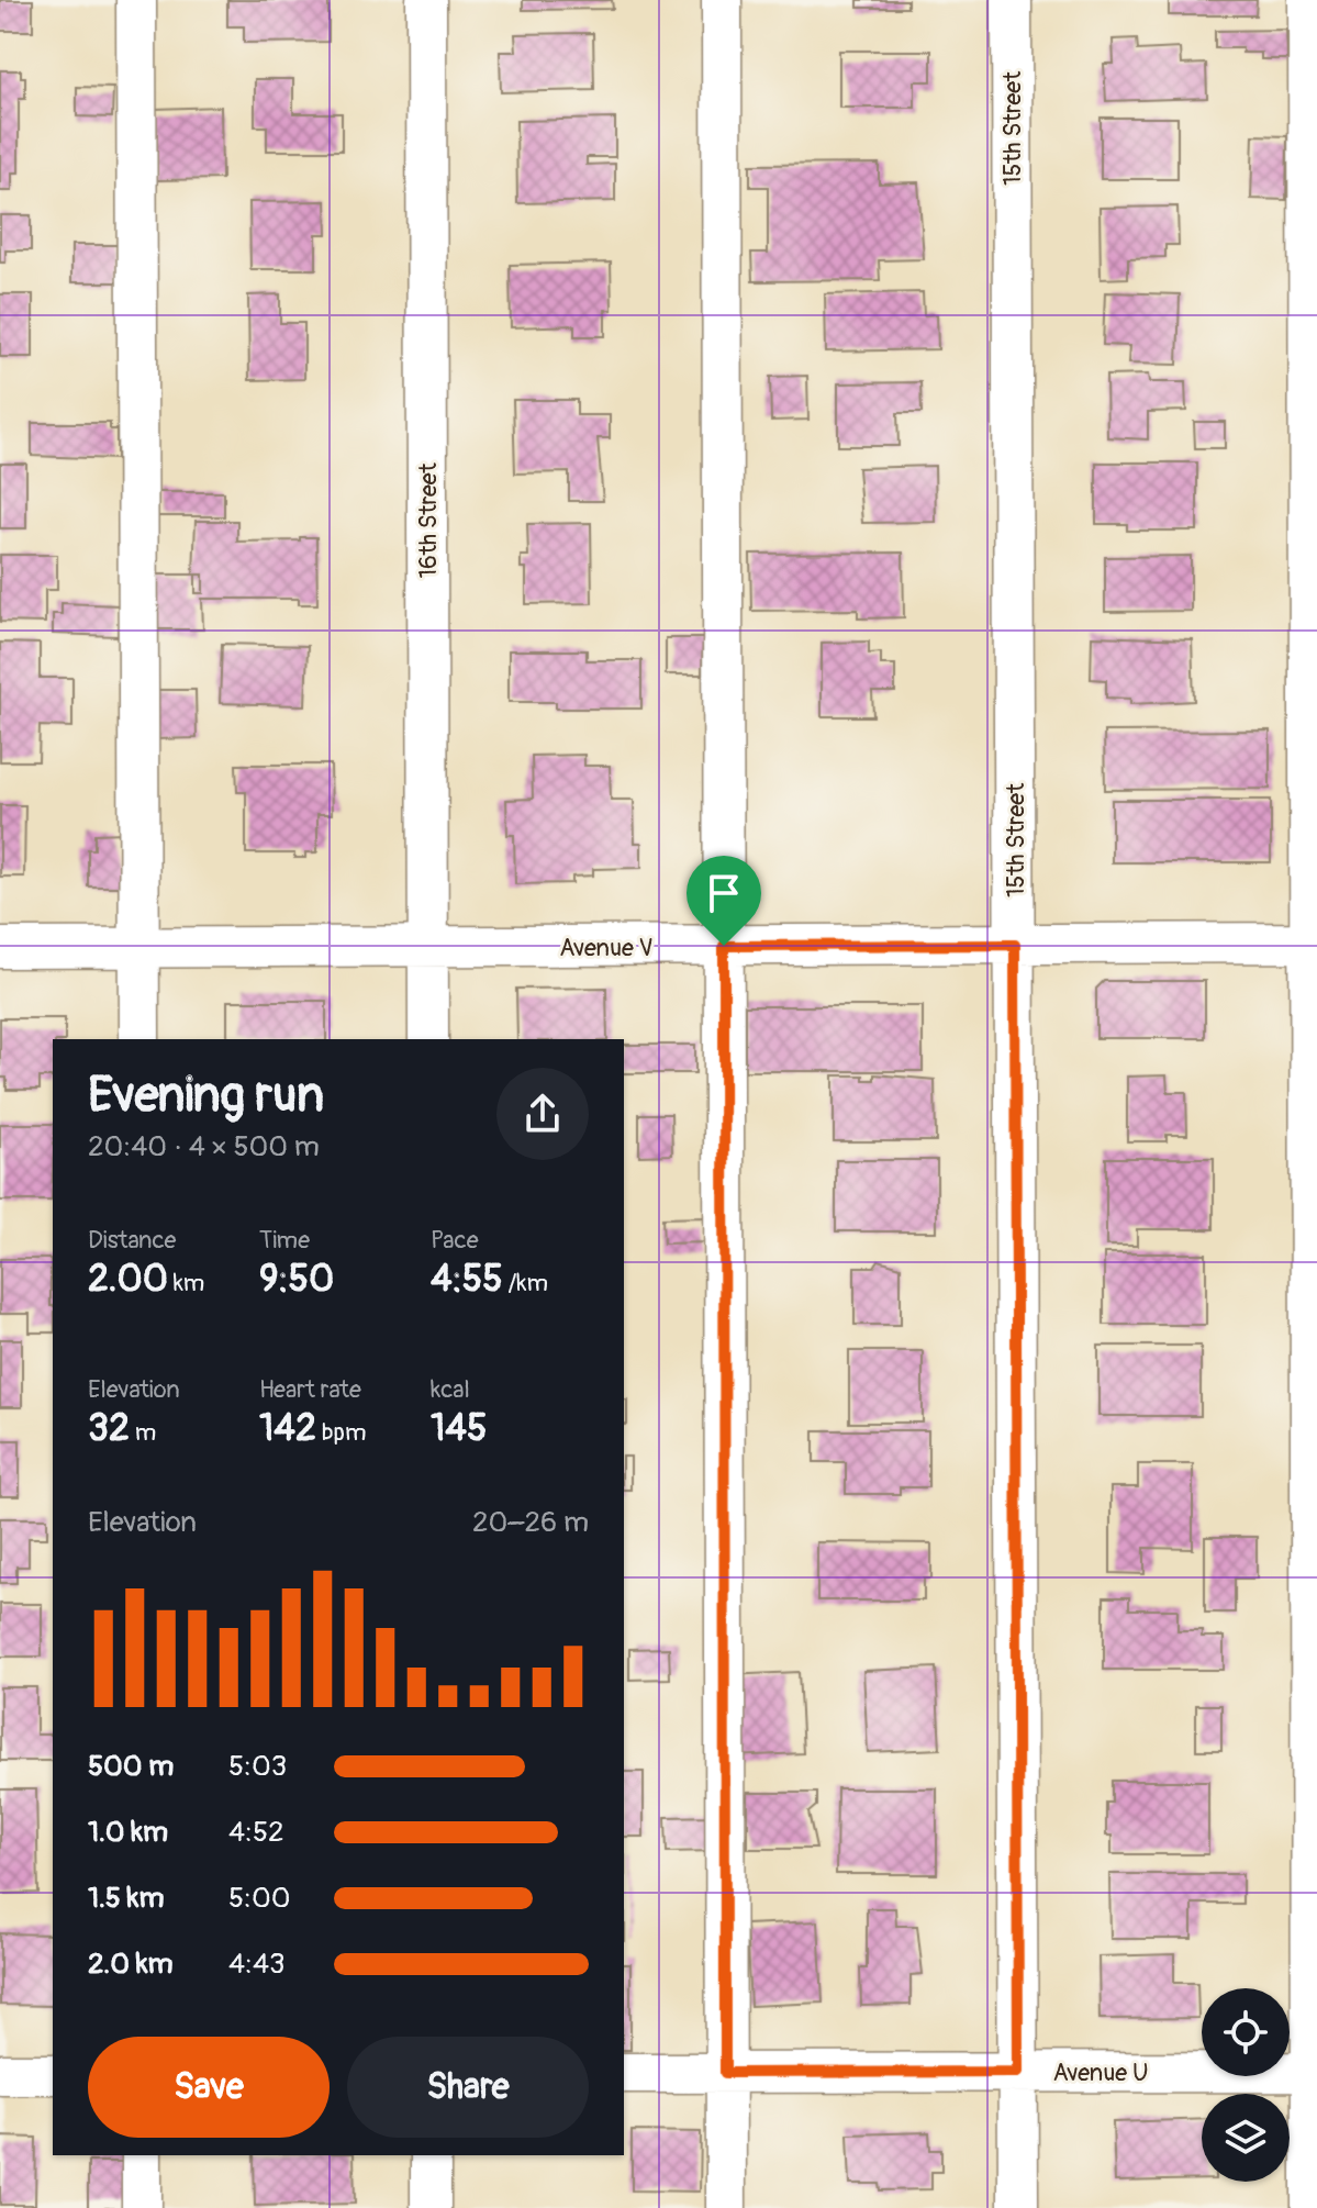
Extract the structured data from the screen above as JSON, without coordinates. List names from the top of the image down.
{
  "streets": {
    "street": [
      "15th Street",
      "16th Street",
      "Avenue V",
      "Avenue U"
    ]
  },
  "crossings": [
    ["15th Street", "Avenue V"],
    ["15th Street", "Avenue U"],
    ["16th Street", "Avenue V"]
  ],
  "page": {
    "heading": ["Evening run", "20:40 · 4 × 500 m"],
    "stats": [
      ["Distance", "2.00 km"],
      ["Time", "9:50"],
      ["Pace", "4:55 /km"],
      ["Elevation", "32 m"],
      ["Heart rate", "142 bpm"],
      ["kcal", "145"]
    ],
    "chart": ["Elevation", "20–26 m"],
    "list": [
      {
        "name": "500 m",
        "note": "5:03"
      },
      {
        "name": "1.0 km",
        "note": "4:52"
      },
      {
        "name": "1.5 km",
        "note": "5:00"
      },
      {
        "name": "2.0 km",
        "note": "4:43"
      }
    ],
    "buttons": ["Save", "Share"]
  }
}
